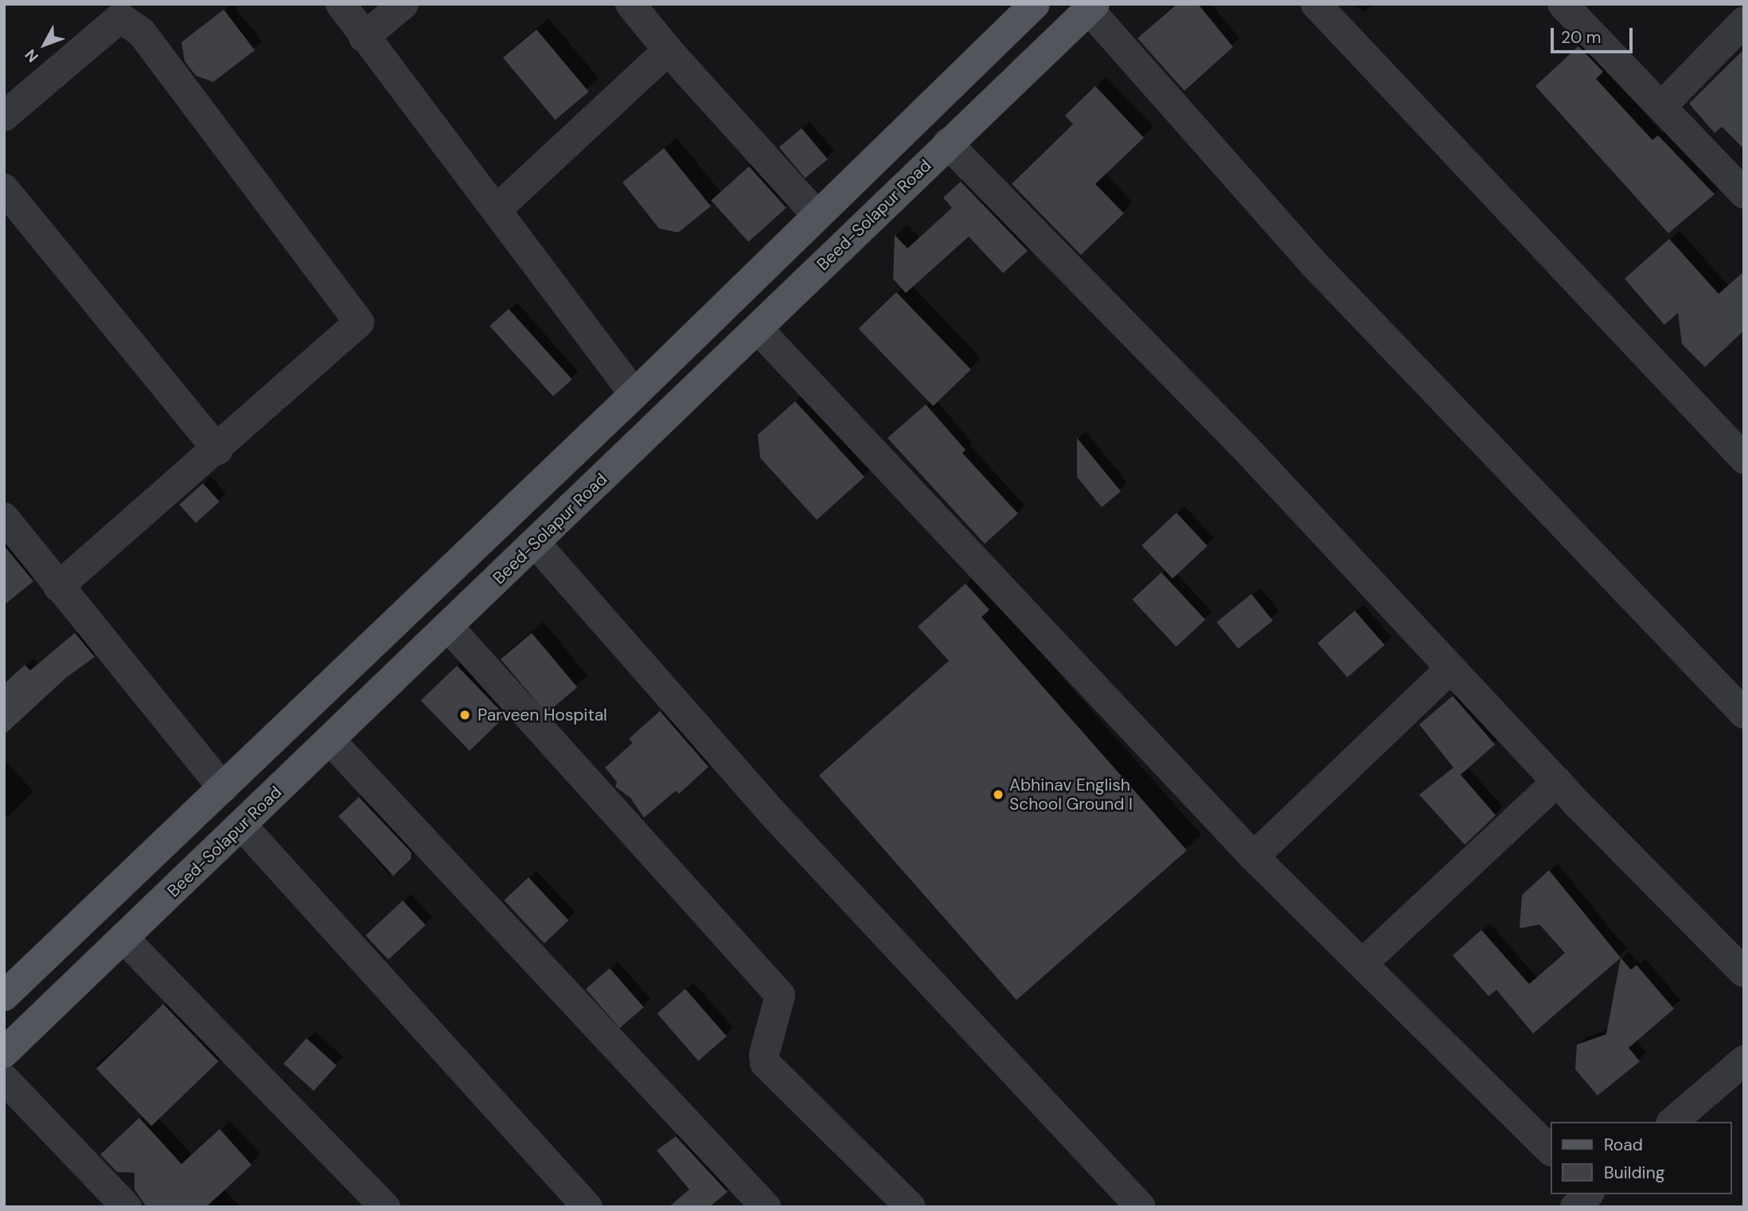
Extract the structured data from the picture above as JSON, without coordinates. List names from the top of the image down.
{
  "streets": {
    "main road": ["Beed-Solapur Road"]
  },
  "places": ["Parveen Hospital", "Abhinav English School Ground I"],
  "legend": ["Road", "Building"],
  "scale_bar": "20 m",
  "north": "bottom left"
}
